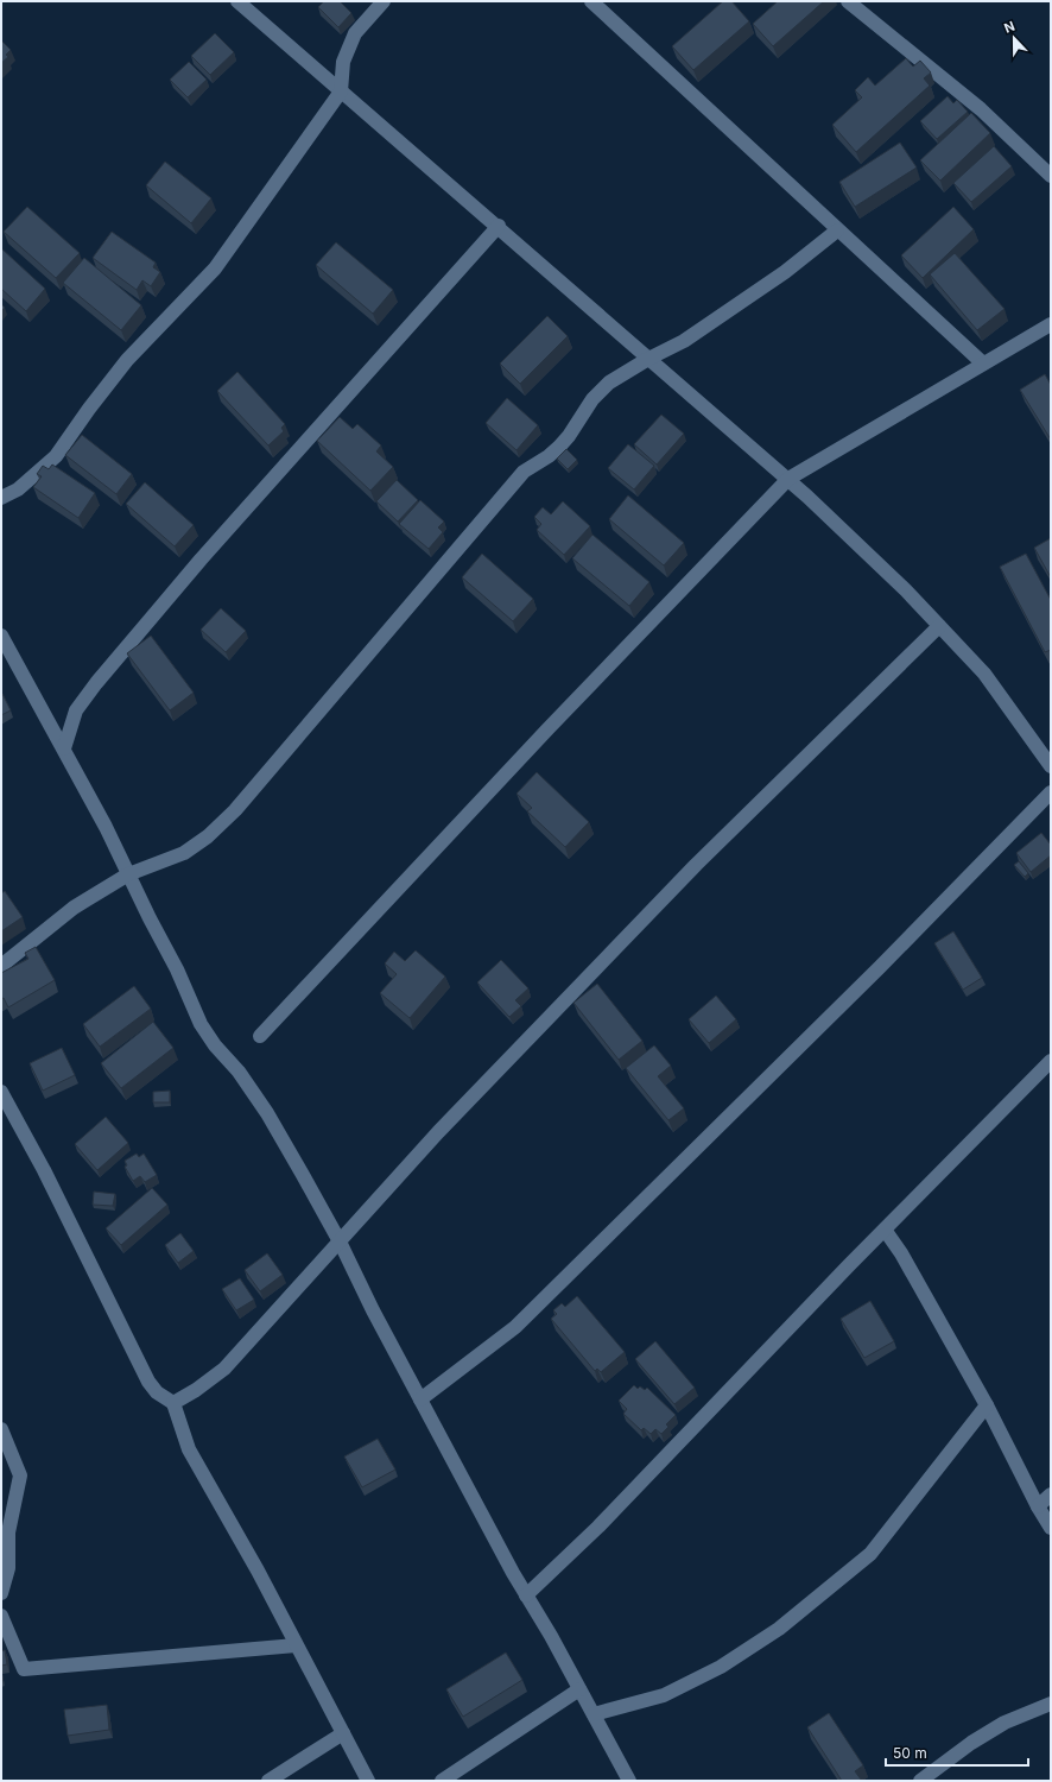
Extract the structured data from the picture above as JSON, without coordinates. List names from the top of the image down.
{
  "scale_bar": "50 m",
  "north": "top"
}
